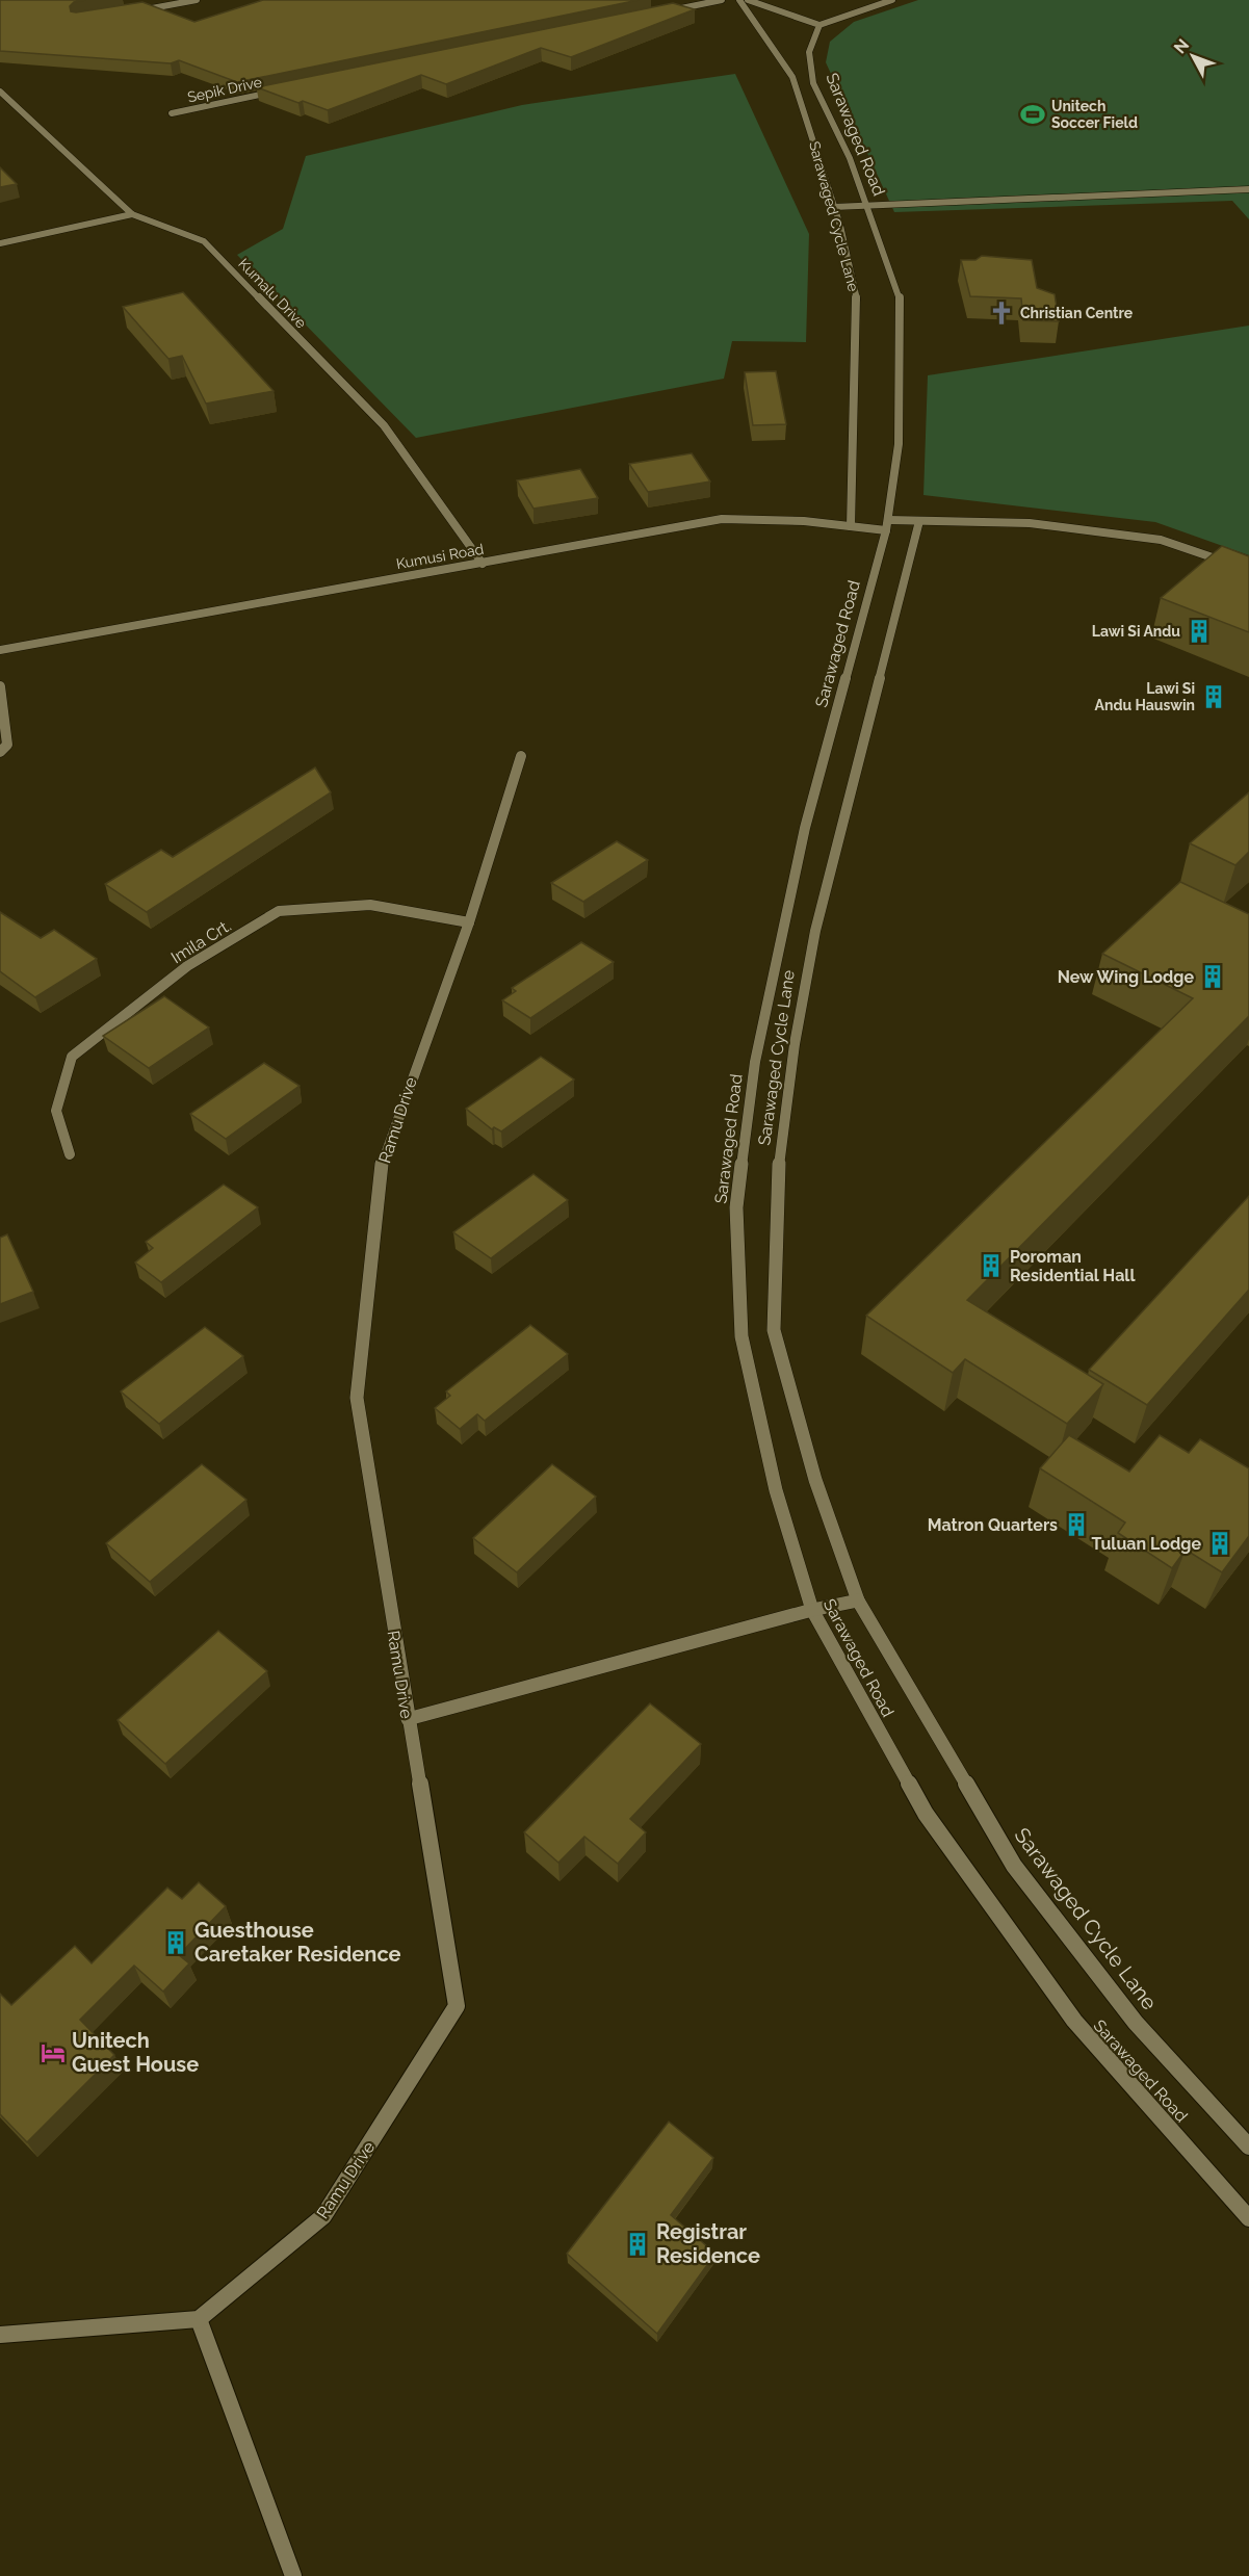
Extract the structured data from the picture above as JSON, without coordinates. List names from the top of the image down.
{
  "streets": {
    "street": [
      "Sarawaged Road",
      "Sarawaged Cycle Lane",
      "Kumalu Drive",
      "Kumusi Road",
      "Imila Crt.",
      "Ramu Drive"
    ]
  },
  "crossings": [
    ["Sarawaged Road", "Kumusi Road"],
    ["Sarawaged Cycle Lane", "Kumusi Road"],
    ["Kumalu Drive", "Kumusi Road"],
    ["Imila Crt.", "Ramu Drive"]
  ],
  "places": {
    "sports": ["Unitech Soccer Field"],
    "church": ["Christian Centre"],
    "building": [
      "Lawi Si Andu",
      "Lawi Si Andu Hauswin",
      "New Wing Lodge",
      "Poroman Residential Hall",
      "Matron Quarters",
      "Tuluan Lodge",
      "Guesthouse Caretaker Residence",
      "Registrar Residence"
    ],
    "hotel": ["Unitech Guest House"]
  },
  "north": "top left"
}
